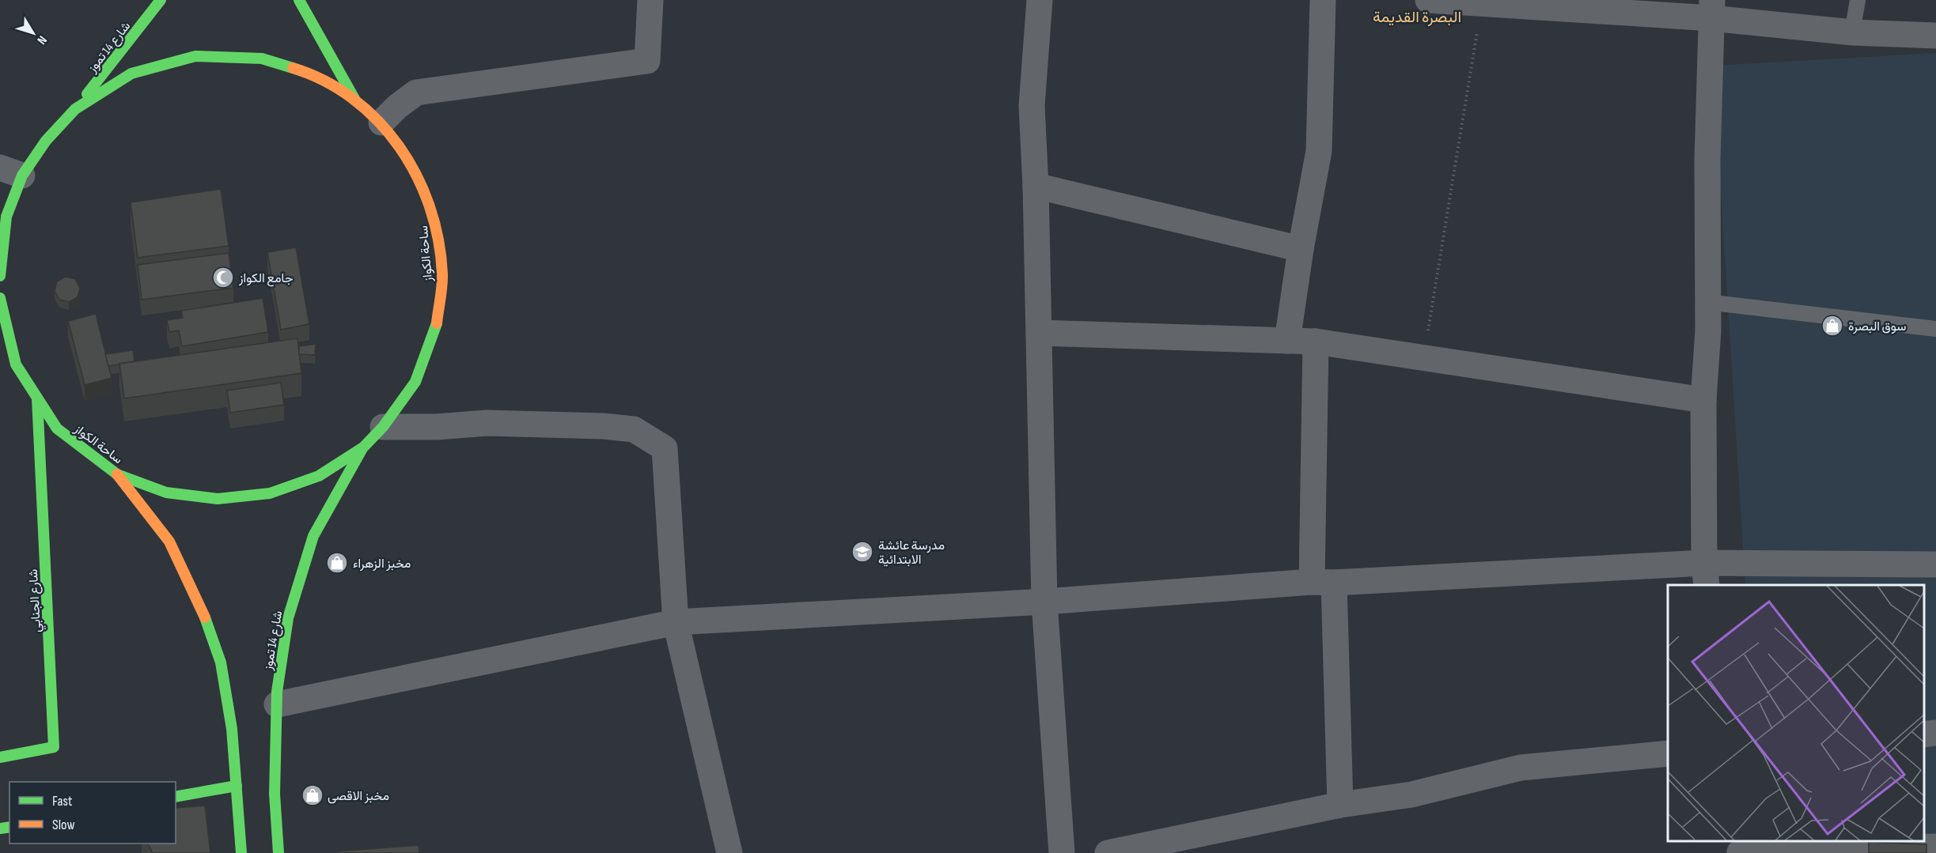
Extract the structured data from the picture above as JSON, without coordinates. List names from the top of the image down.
{
  "streets": {
    "main road": ["شارع 14 تموز", "ساحة الكواز", "شارع الجنابي"]
  },
  "crossings": [
    ["شارع 14 تموز", "ساحة الكواز"],
    ["ساحة الكواز", "شارع الجنابي"]
  ],
  "districts": ["البصرة القديمة"],
  "places": {
    "mosque": ["جامع الكواز"],
    "shop": ["سوق البصرة", "مخبز الزهراء", "مخبز الاقصى"],
    "school or university": ["مدرسة عائشة الابتدائية"]
  },
  "legend": ["Fast", "Slow"],
  "north": "bottom right"
}
